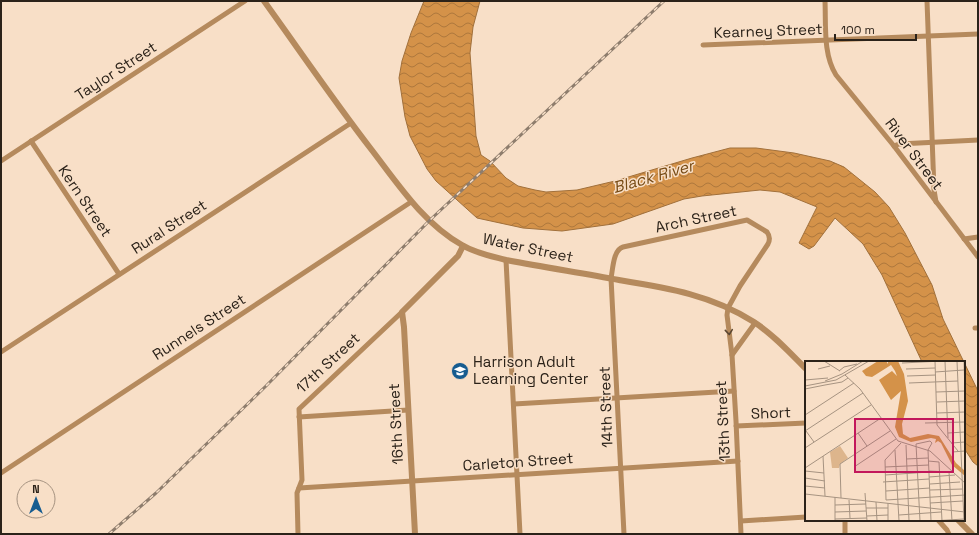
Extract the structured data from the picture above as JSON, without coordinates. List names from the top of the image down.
{
  "streets": {
    "street": [
      "Kearney Street",
      "Taylor Street",
      "River Street",
      "Kern Street",
      "Arch Street",
      "Rural Street",
      "Water Street",
      "Runnels Street",
      "17th Street",
      "14th Street",
      "Short",
      "13th Street",
      "16th Street",
      "Carleton Street"
    ]
  },
  "crossings": [
    ["Kearney Street", "River Street"],
    ["Taylor Street", "Kern Street"],
    ["Kern Street", "Rural Street"],
    ["Arch Street", "Water Street"],
    ["Arch Street", "14th Street"],
    ["Arch Street", "13th Street"],
    ["Rural Street", "Water Street"],
    ["Water Street", "Runnels Street"],
    ["Water Street", "17th Street"],
    ["Water Street", "14th Street"],
    ["Water Street", "13th Street"],
    ["17th Street", "16th Street"],
    ["17th Street", "Carleton Street"],
    ["14th Street", "Carleton Street"],
    ["Short", "13th Street"],
    ["13th Street", "Carleton Street"],
    ["16th Street", "Carleton Street"]
  ],
  "water": ["Black River"],
  "places": {
    "school or university": ["Harrison Adult Learning Center"]
  },
  "scale_bar": "100 m",
  "north": "top"
}
